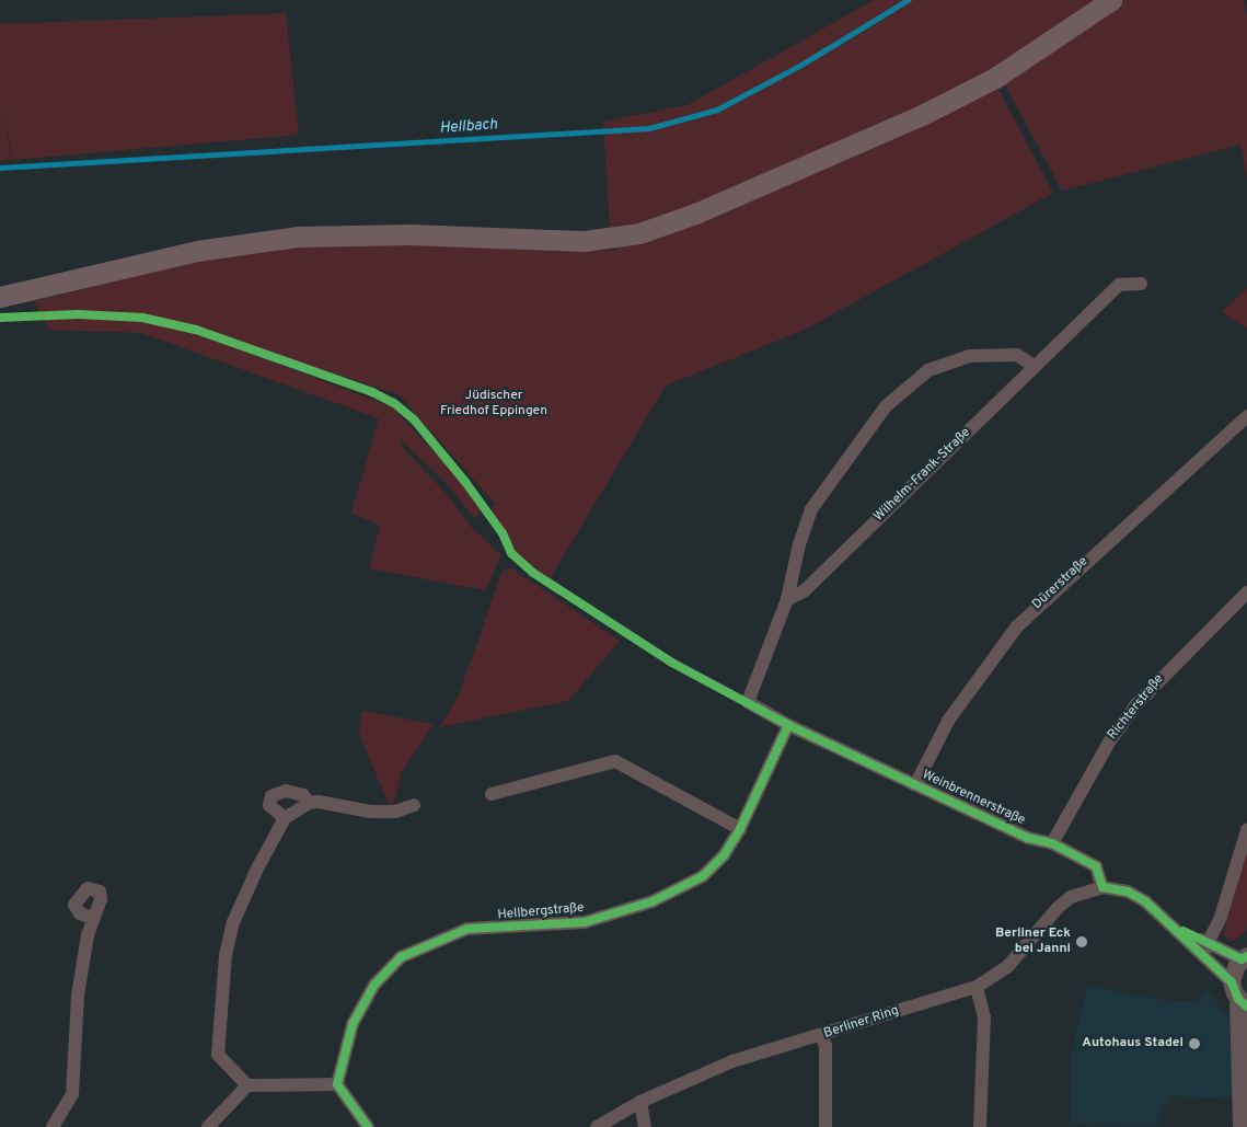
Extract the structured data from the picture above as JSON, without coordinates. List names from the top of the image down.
{
  "streets": {
    "street": [
      "Wilhelm-Frank-Straße",
      "Dürerstraße",
      "Richterstraße",
      "Weinbrennerstraße",
      "Hellbergstraße",
      "Berliner Ring"
    ]
  },
  "crossings": [
    ["Wilhelm-Frank-Straße", "Weinbrennerstraße"],
    ["Dürerstraße", "Weinbrennerstraße"],
    ["Richterstraße", "Weinbrennerstraße"],
    ["Weinbrennerstraße", "Hellbergstraße"],
    ["Weinbrennerstraße", "Berliner Ring"]
  ],
  "water": ["Hellbach"],
  "parks": ["Jüdischer Friedhof Eppingen"],
  "places": ["Berliner Eck bei Janni", "Autohaus Stadel"]
}
